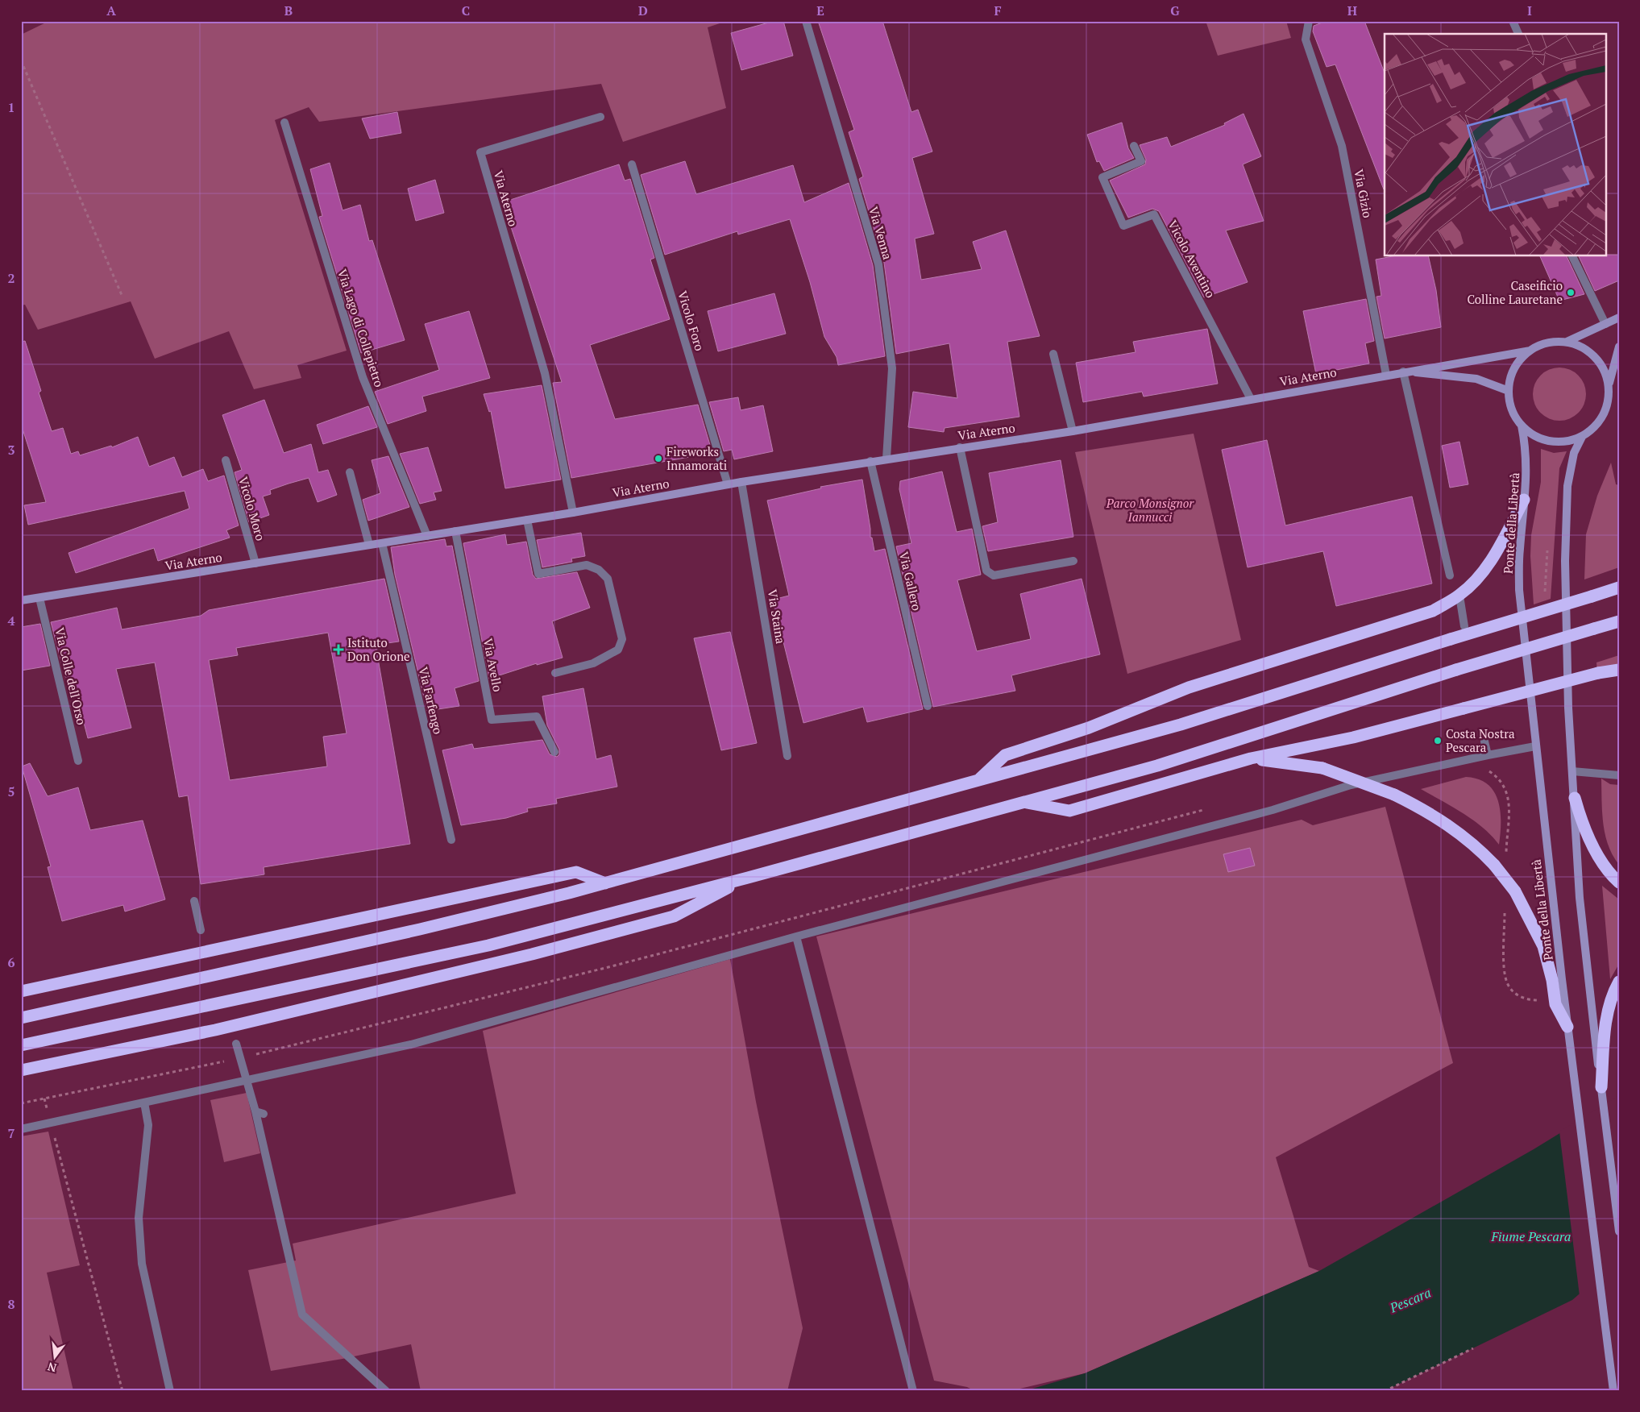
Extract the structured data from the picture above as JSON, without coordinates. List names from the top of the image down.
{
  "streets": {
    "main road": ["Via Aterno", "Ponte della Libertà"],
    "street": [
      "Via Gizio",
      "Via Venna",
      "Vicolo Aventino",
      "Vicolo Foro",
      "Via Lago di Collepietro",
      "Vicolo Moro",
      "Via Gallero",
      "Via Staina",
      "Via Avello",
      "Via Colle dell'Orso",
      "Via Farfengo"
    ]
  },
  "crossings": [
    ["Via Gizio", "Via Aterno"],
    ["Via Aterno", "Via Venna"],
    ["Via Aterno", "Vicolo Aventino"],
    ["Via Aterno", "Vicolo Foro"],
    ["Via Aterno", "Via Lago di Collepietro"],
    ["Via Aterno", "Vicolo Moro"],
    ["Via Aterno", "Ponte della Libertà"],
    ["Via Aterno", "Via Gallero"],
    ["Via Aterno", "Via Staina"],
    ["Via Aterno", "Via Avello"],
    ["Via Aterno", "Via Colle dell'Orso"],
    ["Via Aterno", "Via Farfengo"]
  ],
  "water": ["Fiume Pescara", "Pescara"],
  "parks": ["Parco Monsignor Iannucci"],
  "places": {
    "other": ["Caseificio Colline Lauretane", "Fireworks Innamorati", "Costa Nostra Pescara"],
    "health": ["Istituto Don Orione"]
  },
  "north": "bottom",
  "grid": {
    "columns": [
      "A",
      "B",
      "C",
      "D",
      "E",
      "F",
      "G",
      "H",
      "I"
    ],
    "rows": [
      "1",
      "2",
      "3",
      "4",
      "5",
      "6",
      "7",
      "8"
    ]
  }
}
